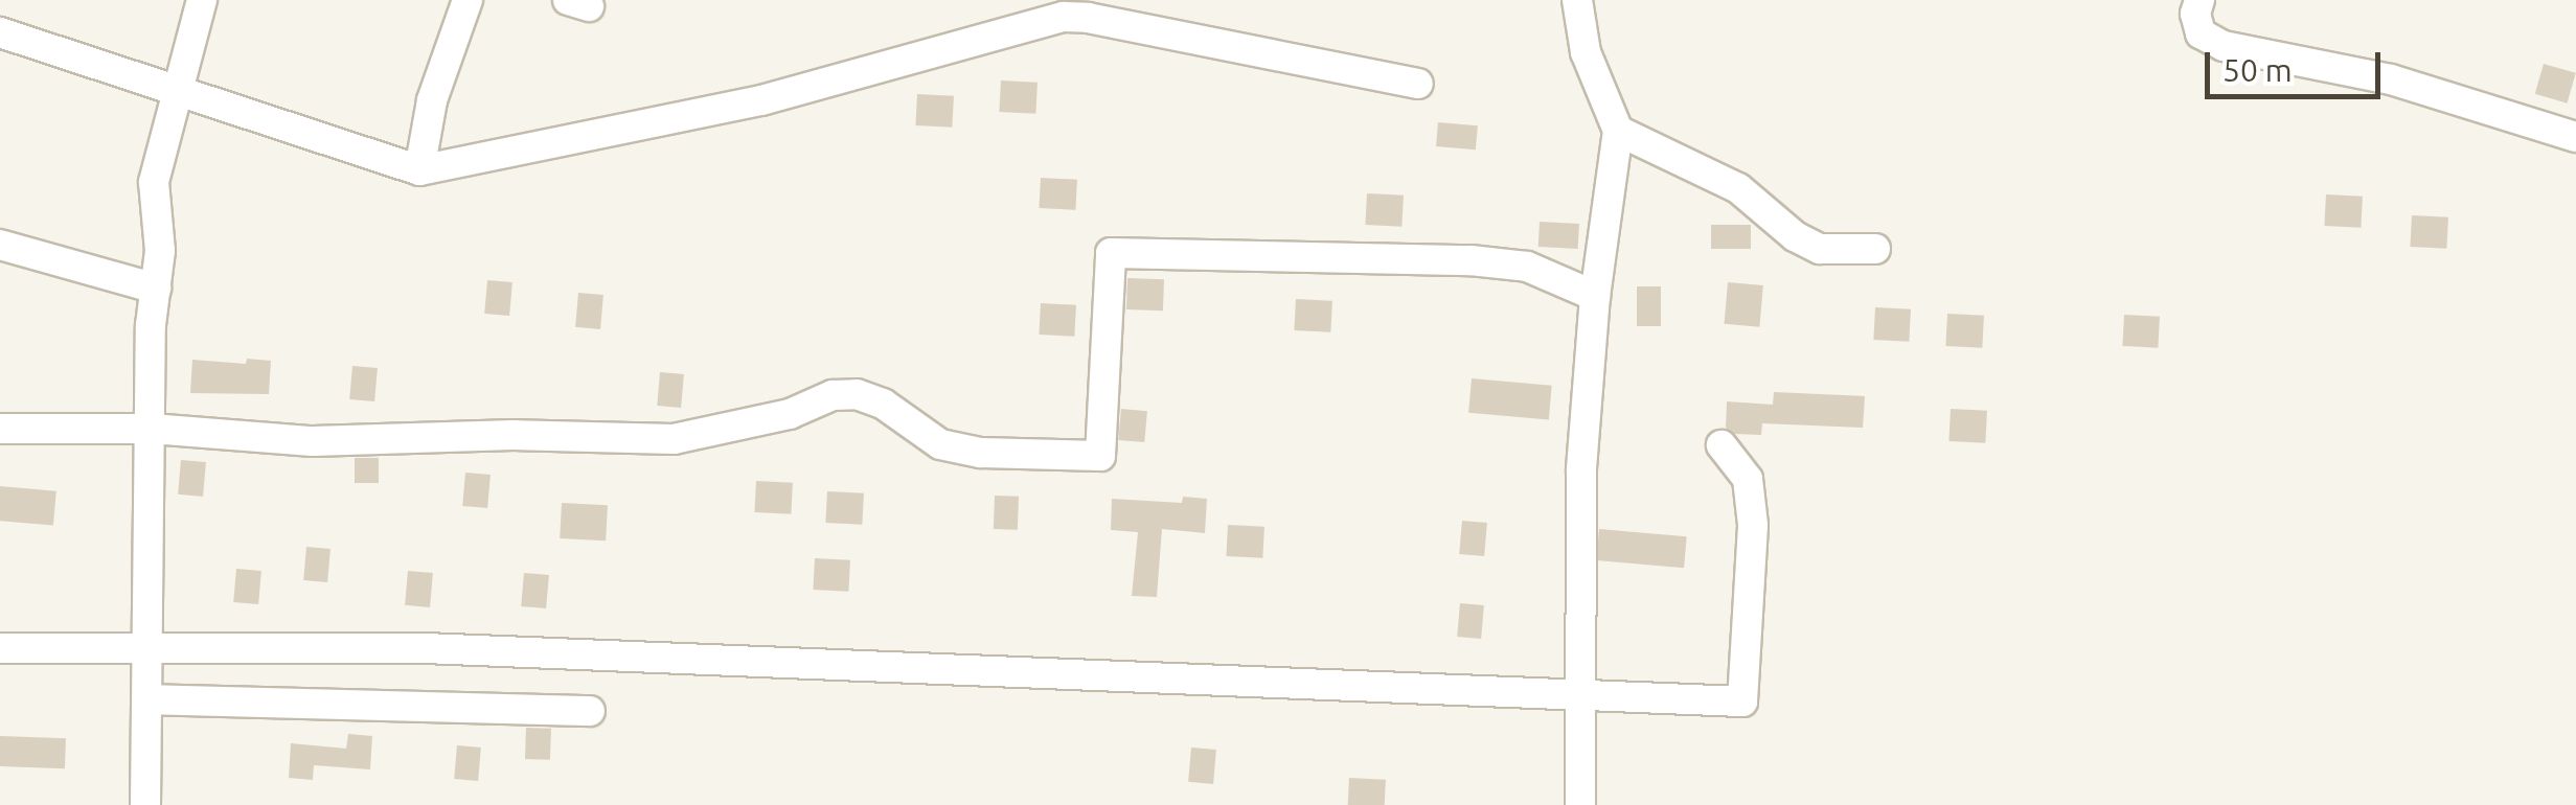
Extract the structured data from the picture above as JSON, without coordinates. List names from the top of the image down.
{
  "scale_bar": "50 m"
}
